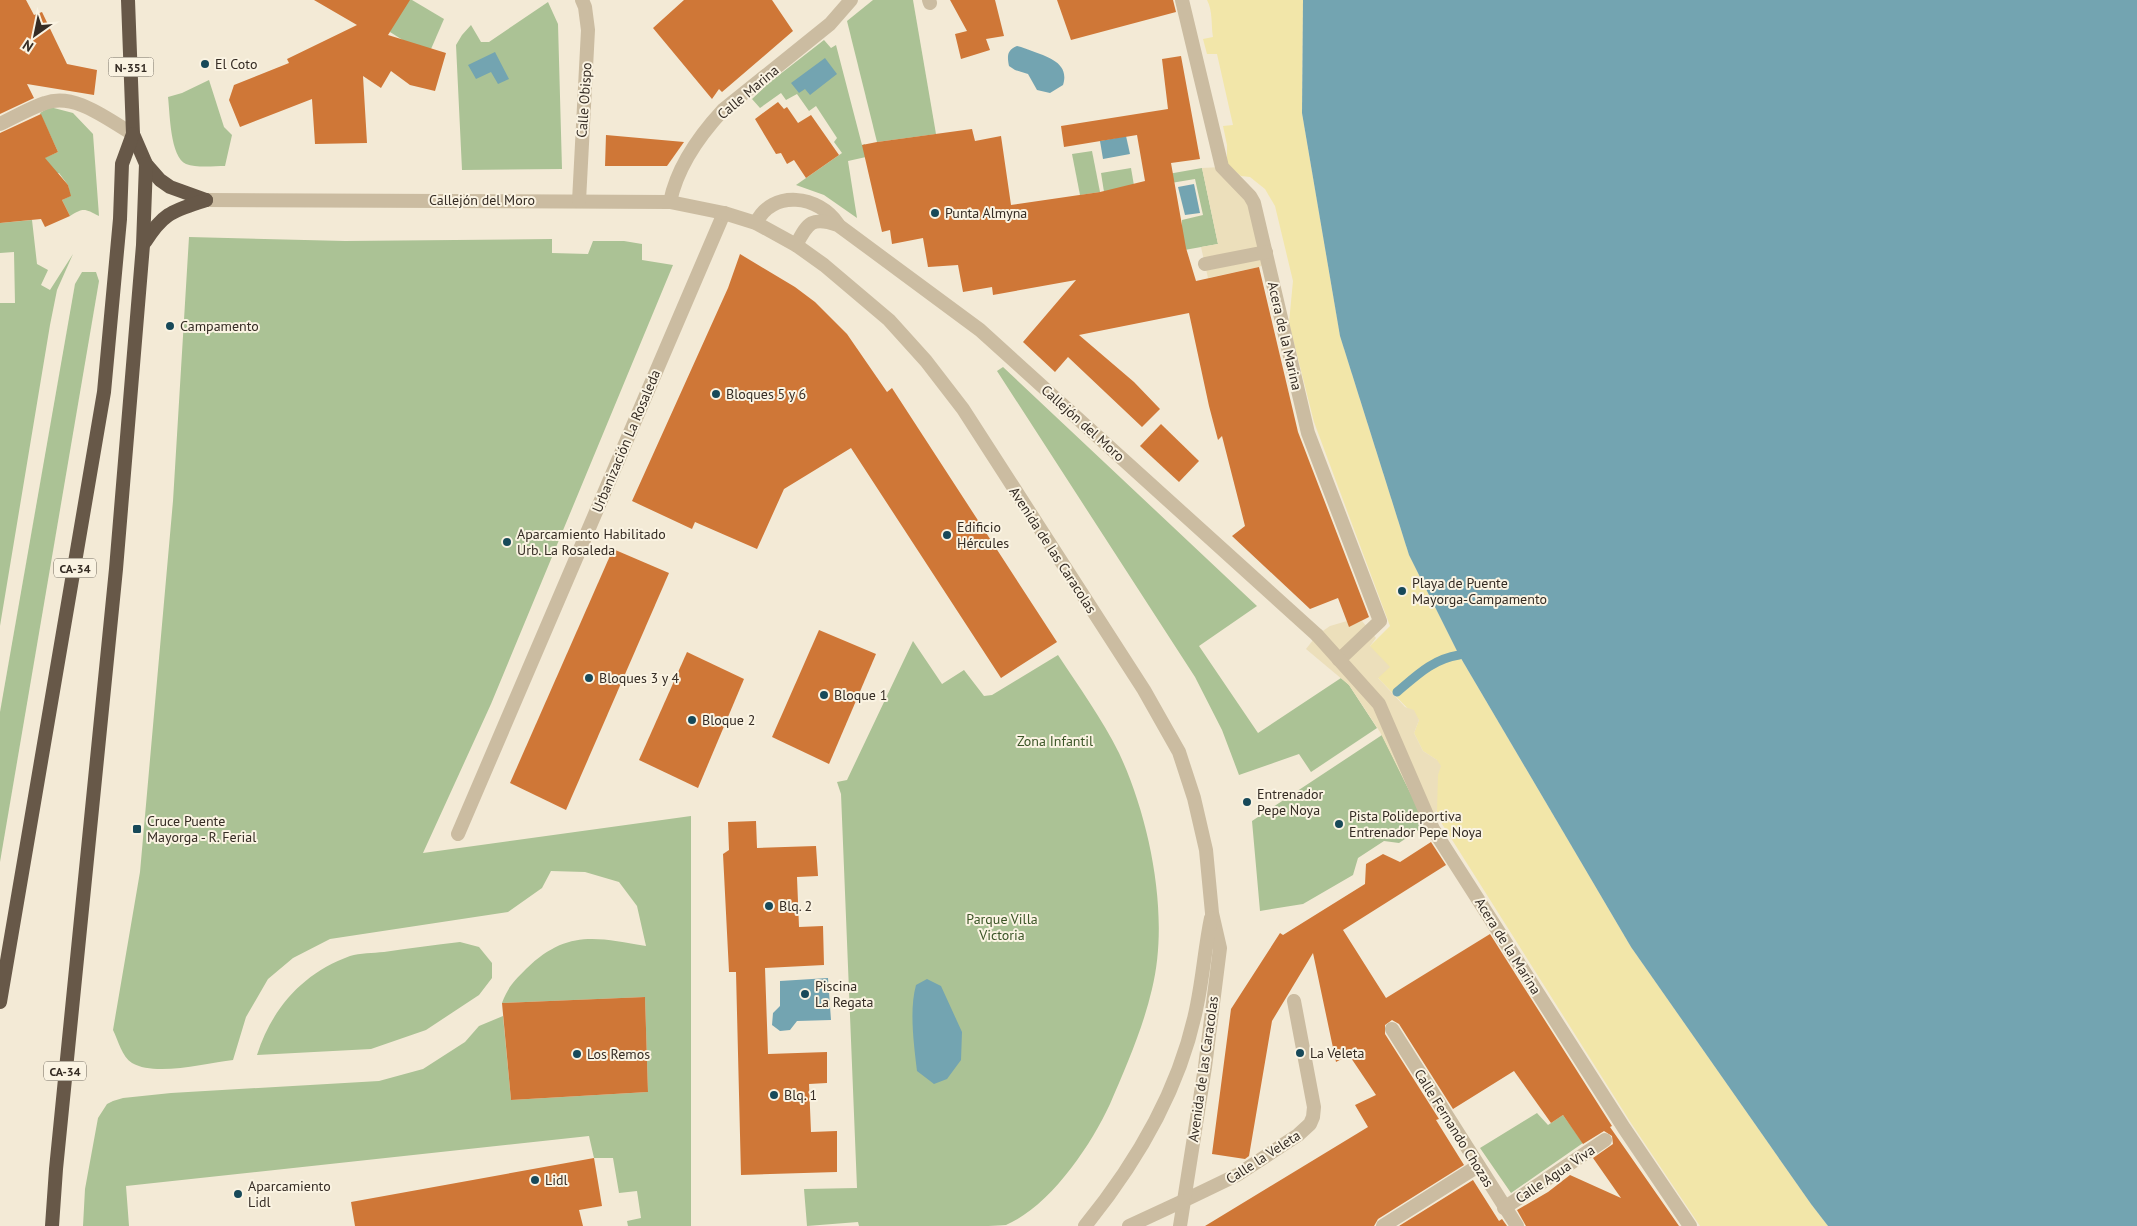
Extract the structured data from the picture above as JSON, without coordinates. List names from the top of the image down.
{
  "streets": {
    "highway": ["N-351", "CA-34"],
    "street": [
      "Calle Marina",
      "Calle Obispo",
      "Callejón del Moro",
      "Acera de la Marina",
      "Urbanización La Rosaleda",
      "Avenida de las Caracolas",
      "Calle Fernando Chozas",
      "Calle la Veleta",
      "Calle Agua Viva"
    ]
  },
  "crossings": [
    ["N-351", "CA-34"],
    ["Calle Marina", "Callejón del Moro"],
    ["Calle Obispo", "Callejón del Moro"],
    ["Callejón del Moro", "Acera de la Marina"],
    ["Callejón del Moro", "Urbanización La Rosaleda"],
    ["Callejón del Moro", "Avenida de las Caracolas"],
    ["Avenida de las Caracolas", "Calle la Veleta"],
    ["Calle Fernando Chozas", "Calle Agua Viva"]
  ],
  "parks": ["Zona Infantil", "Parque Villa Victoria"],
  "places": {
    "other": [
      "El Coto",
      "Punta Almyna",
      "Campamento",
      "Bloques 5 y 6",
      "Edificio Hércules",
      "Aparcamiento Habilitado Urb. La Rosaleda",
      "Playa de Puente Mayorga-Campamento",
      "Bloques 3 y 4",
      "Bloque 1",
      "Bloque 2",
      "Entrenador Pepe Noya",
      "Pista Polideportiva Entrenador Pepe Noya",
      "Blq. 2",
      "Piscina La Regata",
      "La Veleta",
      "Los Remos",
      "Blq. 1",
      "Lidl",
      "Aparcamiento Lidl"
    ],
    "transit": ["Cruce Puente Mayorga - R. Ferial"]
  },
  "north": "bottom left"
}
